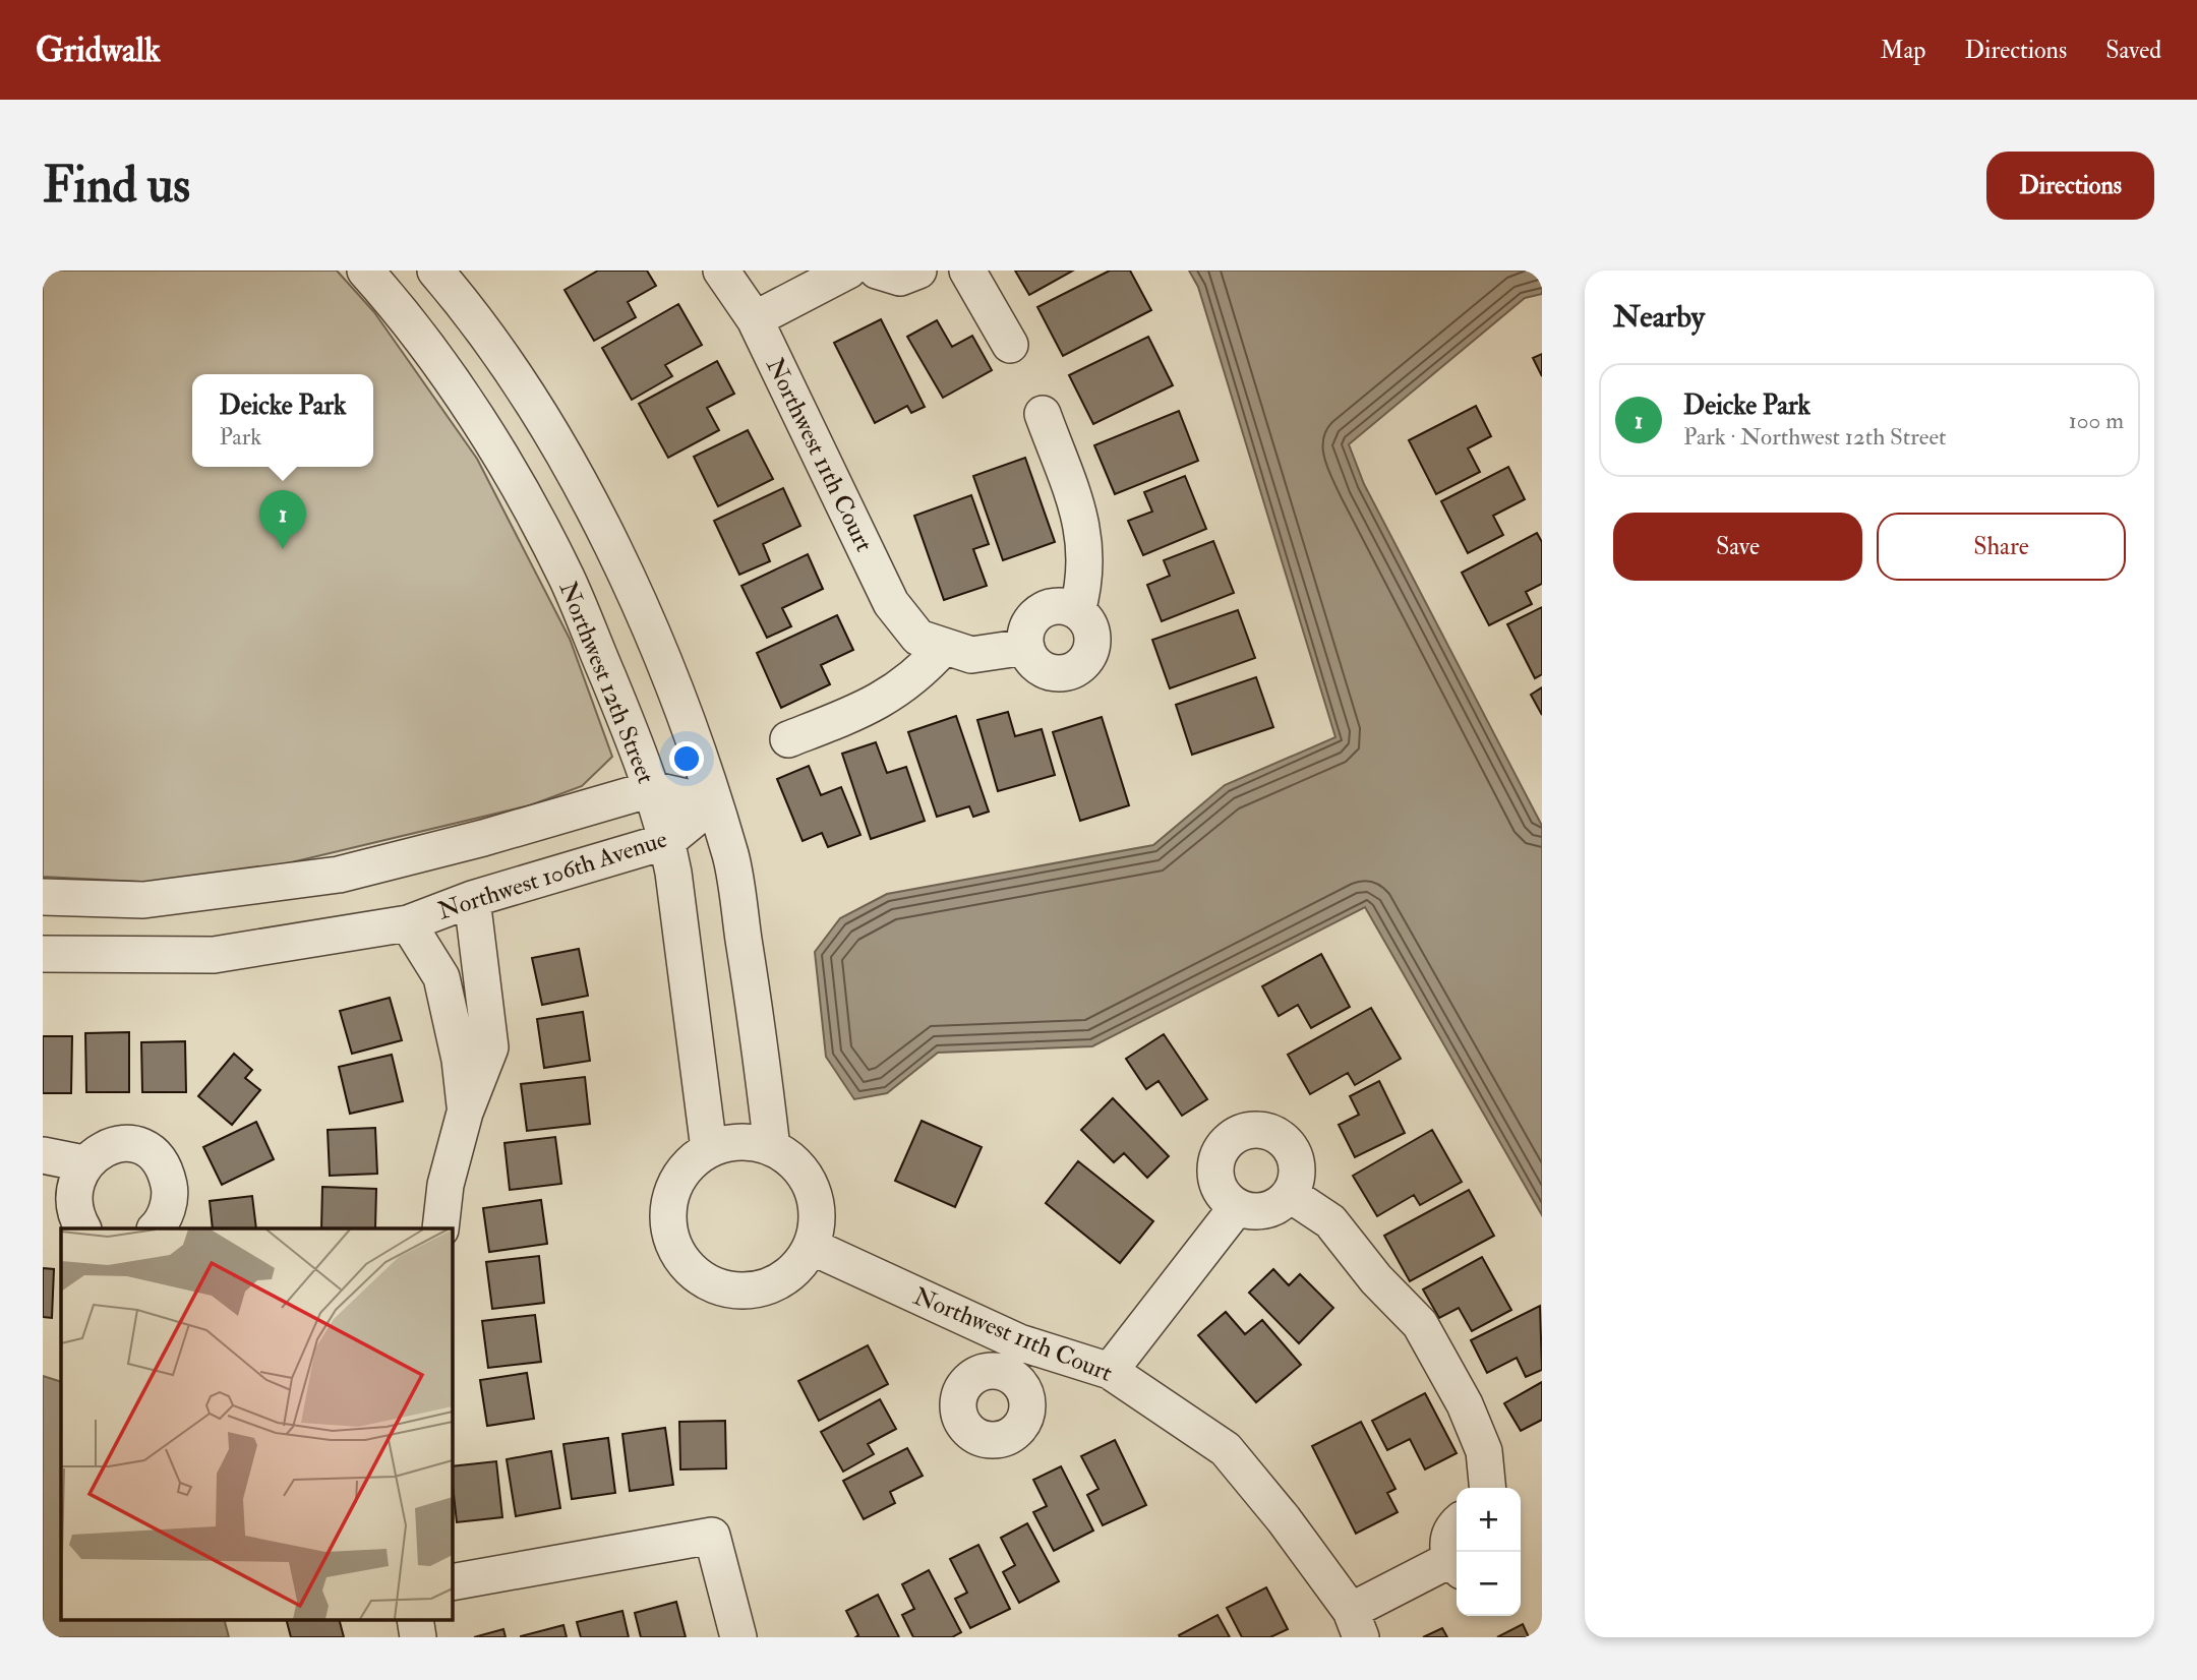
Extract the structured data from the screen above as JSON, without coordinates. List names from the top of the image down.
{
  "streets": {
    "street": ["Northwest 11th Court", "Northwest 12th Street", "Northwest 106th Avenue"]
  },
  "crossings": [
    ["Northwest 11th Court", "Northwest 12th Street"],
    ["Northwest 12th Street", "Northwest 106th Avenue"]
  ],
  "page": {
    "header": "Gridwalk",
    "nav": ["Map", "Directions", "Saved"],
    "buttons": [
      "Directions",
      ["Save", "Share"]
    ],
    "title": "Find us",
    "heading": "Nearby",
    "list": [
      {
        "mark": "1",
        "name": "Deicke Park",
        "note": "Park · Northwest 12th Street",
        "value": "100 m"
      }
    ],
    "popup": ["Deicke Park", "Park"],
    "pins": "1",
    "map_buttons": ["+", "−"]
  }
}
